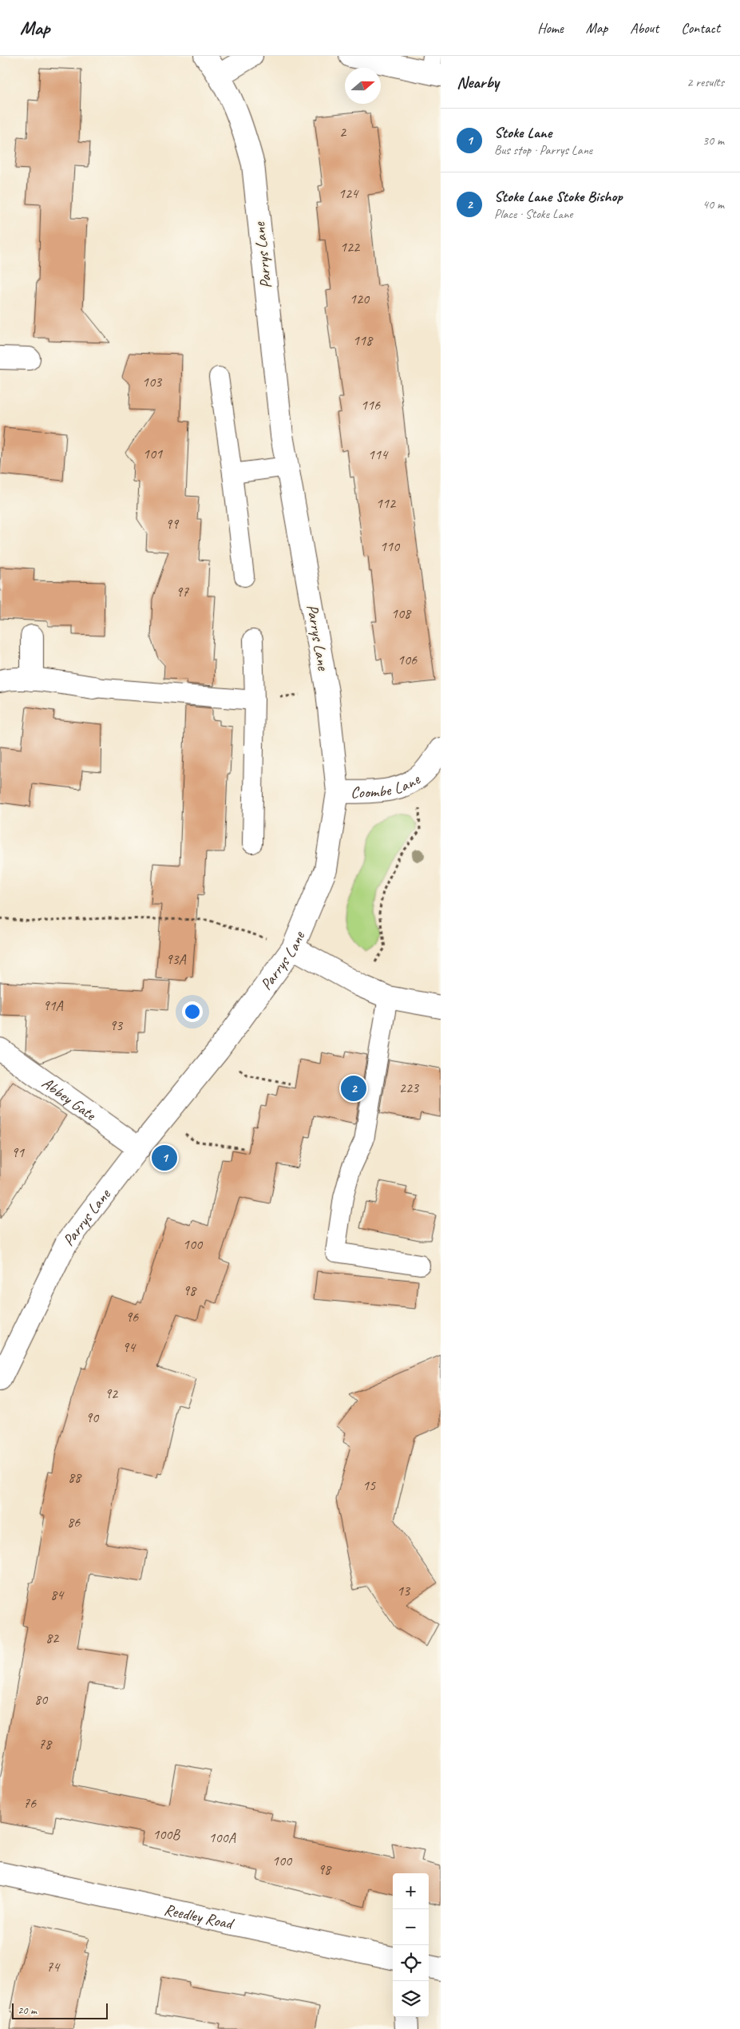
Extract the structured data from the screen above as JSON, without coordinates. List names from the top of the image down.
{
  "streets": {
    "main road": [
      "Parrys Lane",
      "Coombe Lane",
      "Abbey Gate",
      "Reedley Road"
    ]
  },
  "crossings": [
    ["Parrys Lane", "Coombe Lane"],
    ["Parrys Lane", "Abbey Gate"]
  ],
  "house_numbers": [
    "2",
    "124",
    "122",
    "120",
    "118",
    "103",
    "116",
    "101",
    "114",
    "112",
    "99",
    "110",
    "97",
    "108",
    "106",
    "93A",
    "91A",
    "93",
    "223",
    "91",
    "100",
    "98",
    "96",
    "94",
    "92",
    "90",
    "88",
    "15",
    "86",
    "13",
    "84",
    "82",
    "80",
    "78",
    "76",
    "100B",
    "100A",
    "100",
    "98",
    "74"
  ],
  "scale_bar": "20 m",
  "north": "right",
  "page": {
    "header": "Map",
    "nav": [
      "Home",
      "Map",
      "About",
      "Contact"
    ],
    "heading": ["Nearby", "2 results"],
    "list": [
      {
        "mark": "1",
        "name": "Stoke Lane",
        "note": "Bus stop · Parrys Lane",
        "value": "30 m"
      },
      {
        "mark": "2",
        "name": "Stoke Lane Stoke Bishop",
        "note": "Place · Stoke Lane",
        "value": "40 m"
      }
    ],
    "pins": ["2", "1"],
    "map_buttons": ["+", "−"],
    "scale": "20 m"
  }
}
